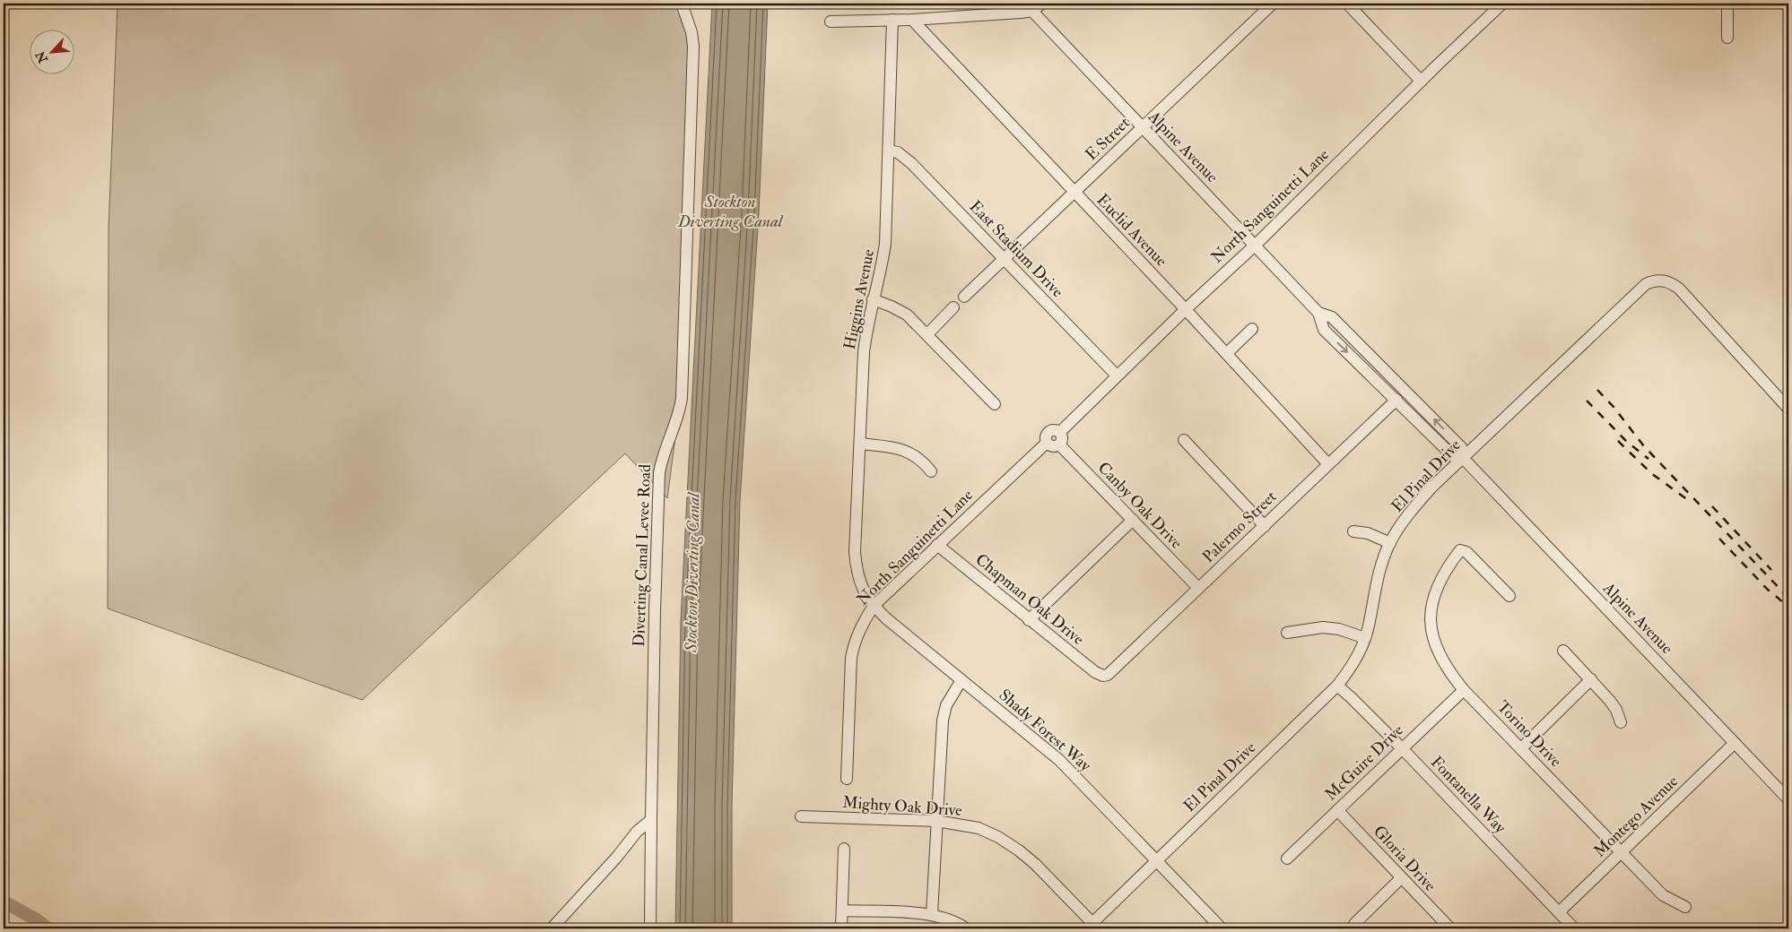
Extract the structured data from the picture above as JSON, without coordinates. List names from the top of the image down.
{
  "streets": {
    "street": [
      "E Street",
      "Alpine Avenue",
      "North Sanguinetti Lane",
      "Euclid Avenue",
      "East Stadium Drive",
      "Higgins Avenue",
      "El Pinal Drive",
      "Canby Oak Drive",
      "Palermo Street",
      "Diverting Canal Levee Road",
      "Chapman Oak Drive",
      "Shady Forest Way",
      "Torino Drive",
      "McGuire Drive",
      "Fontanella Way",
      "Mighty Oak Drive",
      "Montego Avenue",
      "Gloria Drive"
    ]
  },
  "crossings": [
    ["E Street", "Alpine Avenue"],
    ["E Street", "Euclid Avenue"],
    ["E Street", "East Stadium Drive"],
    ["Alpine Avenue", "North Sanguinetti Lane"],
    ["Alpine Avenue", "El Pinal Drive"],
    ["Alpine Avenue", "Palermo Street"],
    ["Alpine Avenue", "Montego Avenue"],
    ["North Sanguinetti Lane", "Euclid Avenue"],
    ["North Sanguinetti Lane", "East Stadium Drive"],
    ["North Sanguinetti Lane", "Higgins Avenue"],
    ["North Sanguinetti Lane", "Canby Oak Drive"],
    ["North Sanguinetti Lane", "Chapman Oak Drive"],
    ["North Sanguinetti Lane", "Shady Forest Way"],
    ["Euclid Avenue", "Palermo Street"],
    ["East Stadium Drive", "Higgins Avenue"],
    ["Higgins Avenue", "Shady Forest Way"],
    ["El Pinal Drive", "Shady Forest Way"],
    ["El Pinal Drive", "Fontanella Way"],
    ["El Pinal Drive", "Mighty Oak Drive"],
    ["Canby Oak Drive", "Palermo Street"],
    ["Palermo Street", "Chapman Oak Drive"],
    ["Torino Drive", "McGuire Drive"],
    ["Torino Drive", "Montego Avenue"],
    ["McGuire Drive", "Fontanella Way"],
    ["McGuire Drive", "Gloria Drive"],
    ["Fontanella Way", "Montego Avenue"]
  ],
  "water": ["Stockton Diverting Canal"],
  "north": "bottom left"
}
